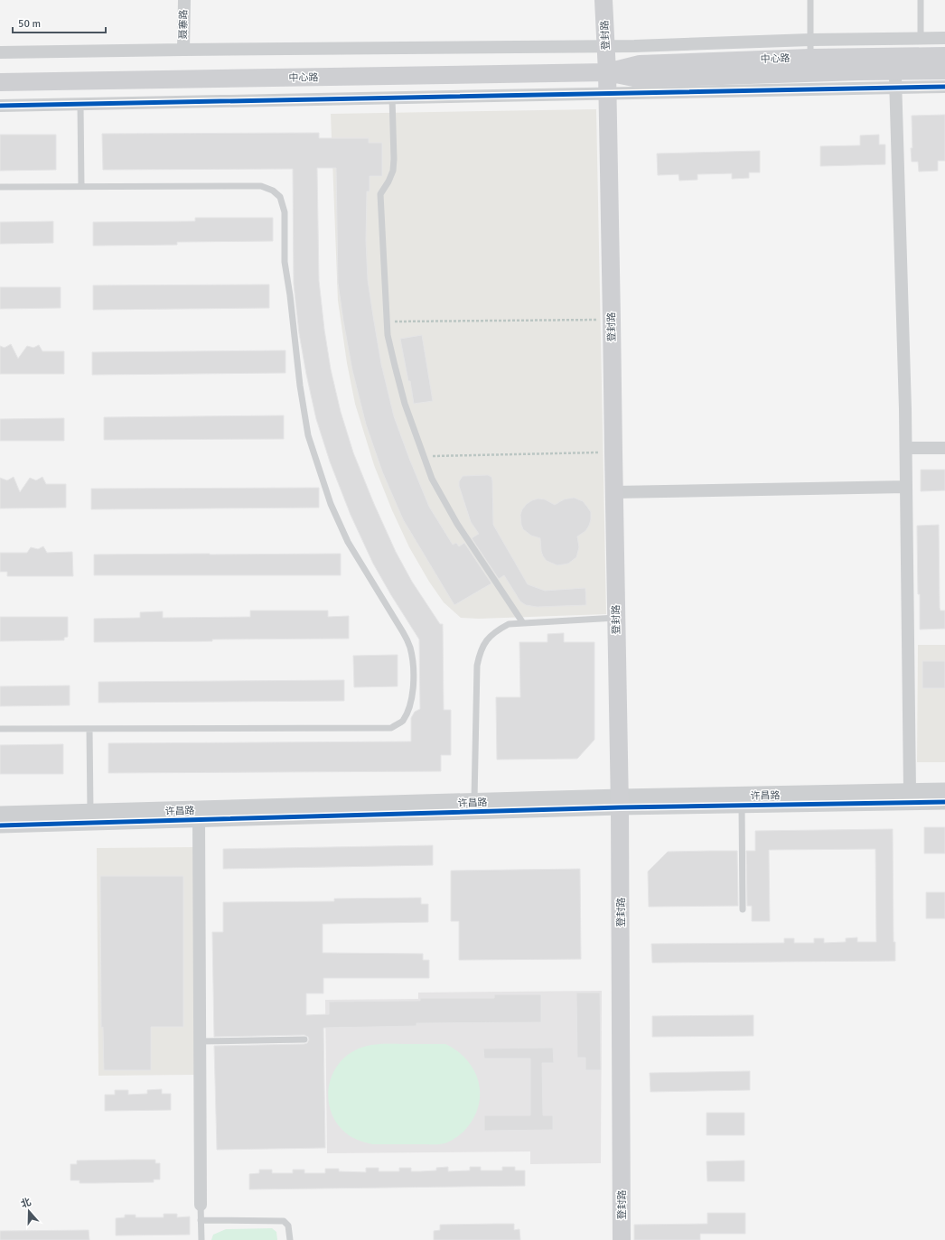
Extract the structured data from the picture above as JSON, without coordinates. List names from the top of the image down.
{
  "streets": {
    "main road": ["登封路", "中心路"],
    "street": ["聂寨路", "许昌路"]
  },
  "crossings": [
    ["登封路", "中心路"],
    ["登封路", "许昌路"]
  ],
  "scale_bar": "50 m",
  "north": "top"
}
